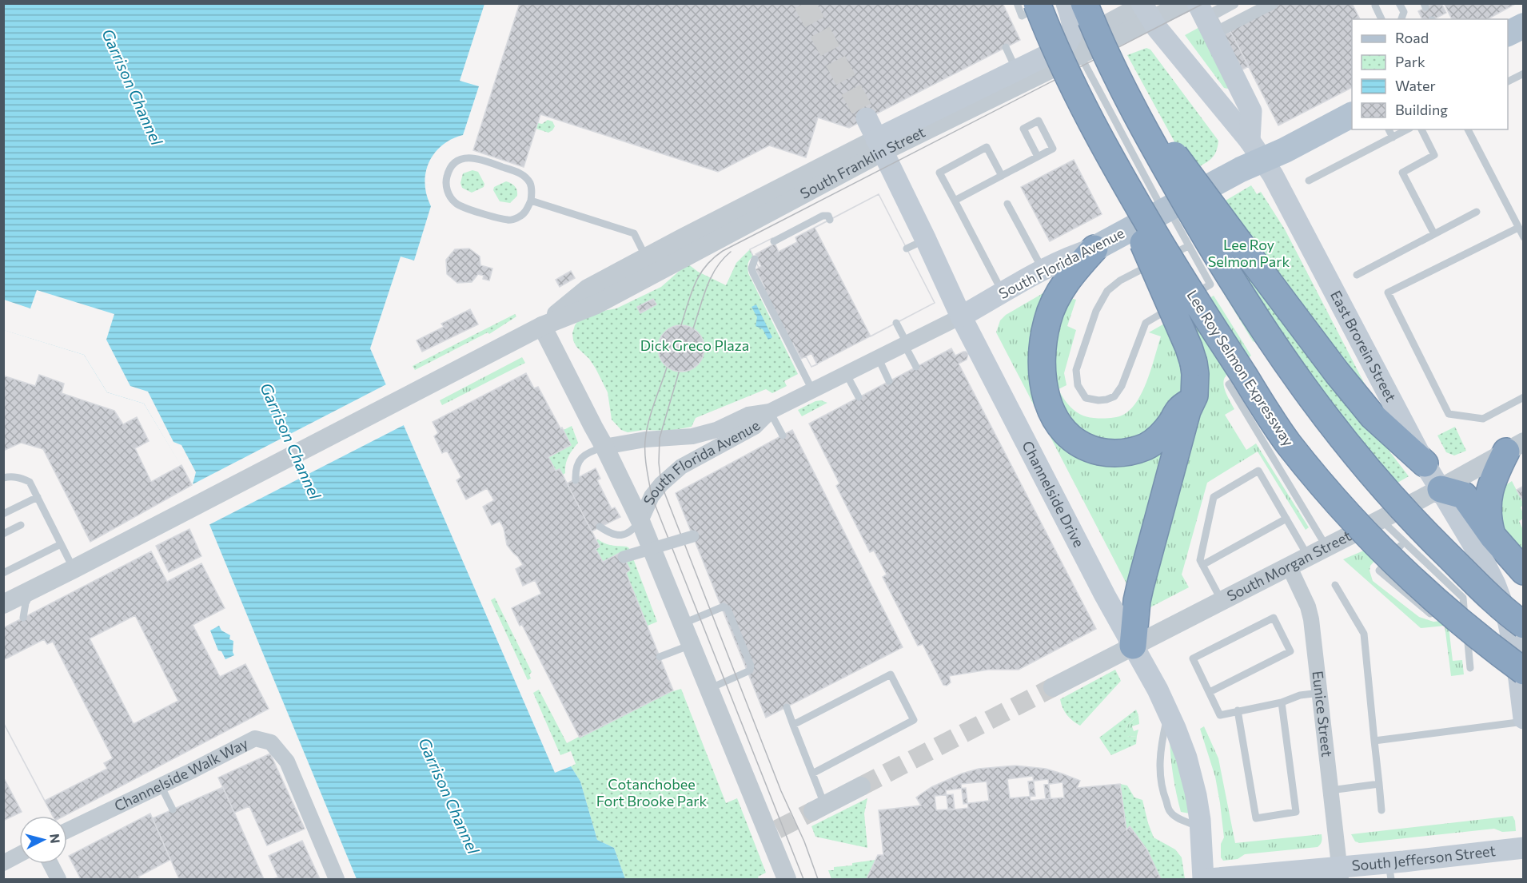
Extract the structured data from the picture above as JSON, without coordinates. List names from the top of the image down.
{
  "streets": {
    "highway": ["Lee Roy Selmon Expressway"],
    "main road": [
      "South Franklin Street",
      "South Florida Avenue",
      "East Brorein Street",
      "Channelside Drive",
      "South Jefferson Street"
    ],
    "street": ["South Morgan Street", "Eunice Street", "Channelside Walk Way"]
  },
  "crossings": [
    ["South Franklin Street", "East Brorein Street"],
    ["South Franklin Street", "Channelside Drive"],
    ["South Florida Avenue", "East Brorein Street"],
    ["South Florida Avenue", "Channelside Drive"],
    ["East Brorein Street", "South Morgan Street"],
    ["Channelside Drive", "South Morgan Street"],
    ["South Morgan Street", "Eunice Street"],
    ["Eunice Street", "South Jefferson Street"]
  ],
  "water": ["Garrison Channel"],
  "parks": ["Lee Roy Selmon Park", "Dick Greco Plaza", "Cotanchobee Fort Brooke Park"],
  "legend": [
    "Road",
    "Park",
    "Water",
    "Building"
  ],
  "north": "right"
}
